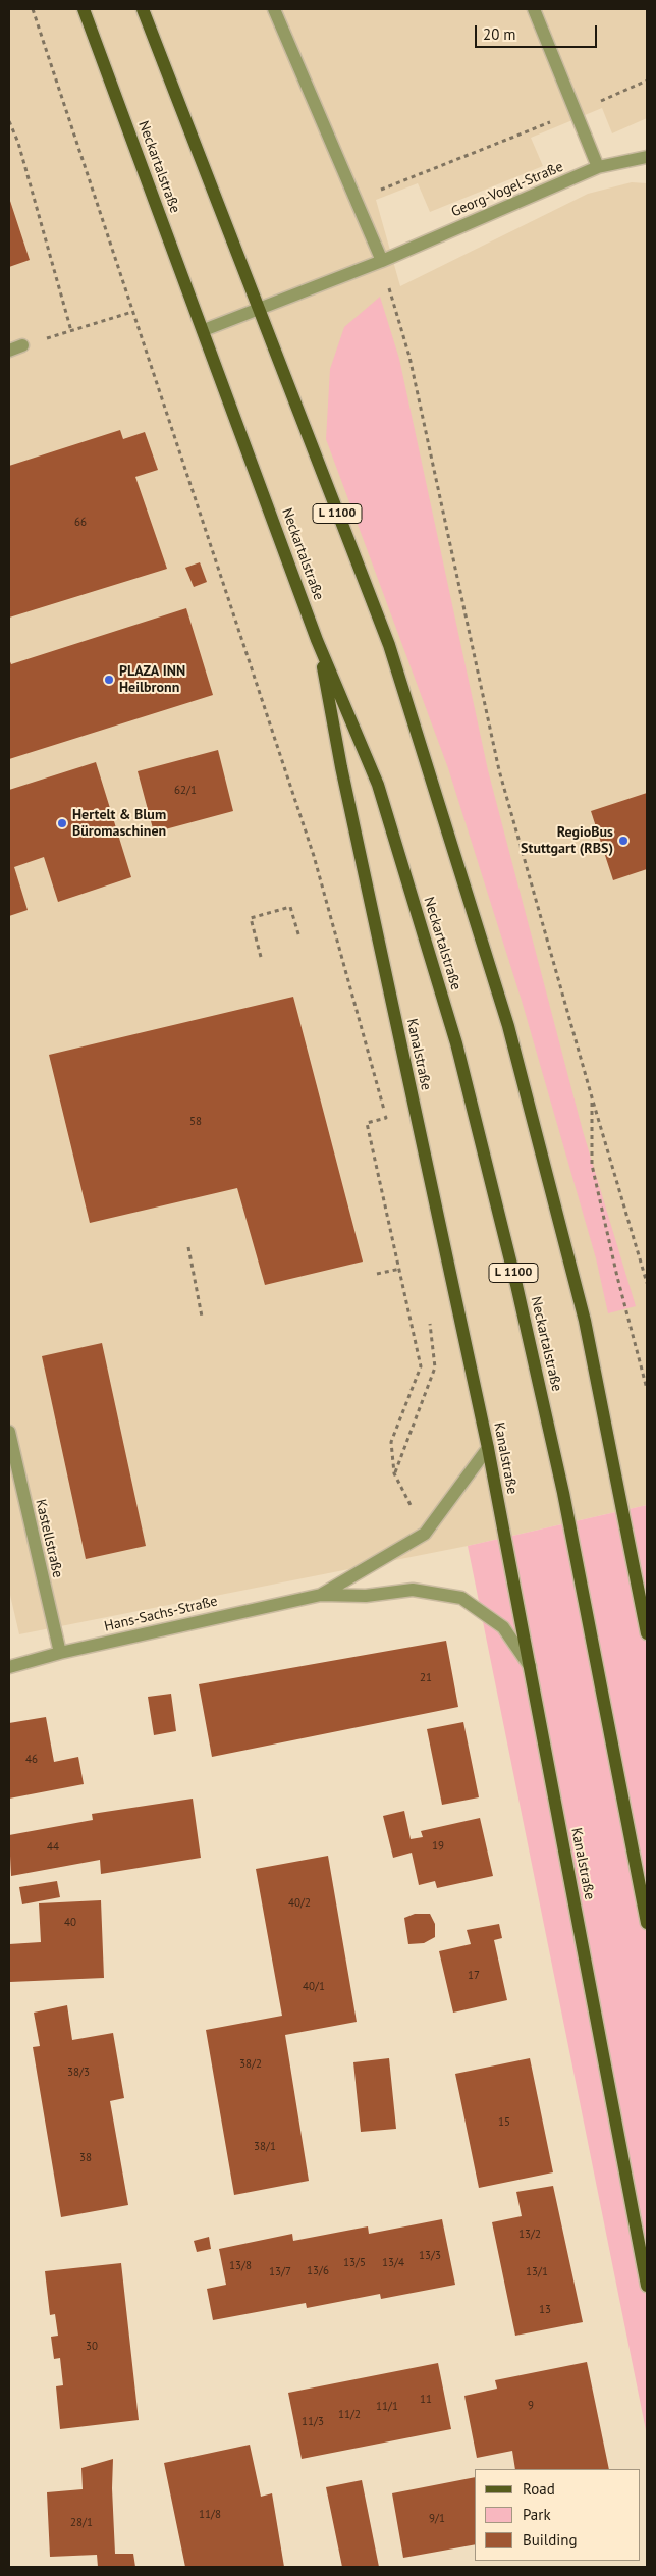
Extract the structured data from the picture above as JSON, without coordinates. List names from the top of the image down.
{
  "streets": {
    "main road": ["Neckartalstraße", "L 1100", "Kanalstraße"],
    "street": ["Georg-Vogel-Straße", "Kastellstraße", "Hans-Sachs-Straße"]
  },
  "crossings": [
    ["Neckartalstraße", "Georg-Vogel-Straße"],
    ["Neckartalstraße", "Kanalstraße"],
    ["Georg-Vogel-Straße", "L 1100"],
    ["Kanalstraße", "Hans-Sachs-Straße"],
    ["Kastellstraße", "Hans-Sachs-Straße"]
  ],
  "places": ["PLAZA INN Heilbronn", "Hertelt & Blum Büromaschinen", "RegioBus Stuttgart (RBS)"],
  "house_numbers": [
    "66",
    "62/1",
    "58",
    "21",
    "46",
    "19",
    "44",
    "40/2",
    "40",
    "17",
    "40/1",
    "38/2",
    "38/3",
    "15",
    "38/1",
    "38",
    "13/2",
    "13/3",
    "13/5",
    "13/4",
    "13/8",
    "13/6",
    "13/7",
    "13/1",
    "13",
    "30",
    "11",
    "9",
    "11/1",
    "11/2",
    "11/3",
    "11/8",
    "9/1",
    "28/1"
  ],
  "legend": ["Road", "Park", "Building"],
  "scale_bar": "20 m"
}
